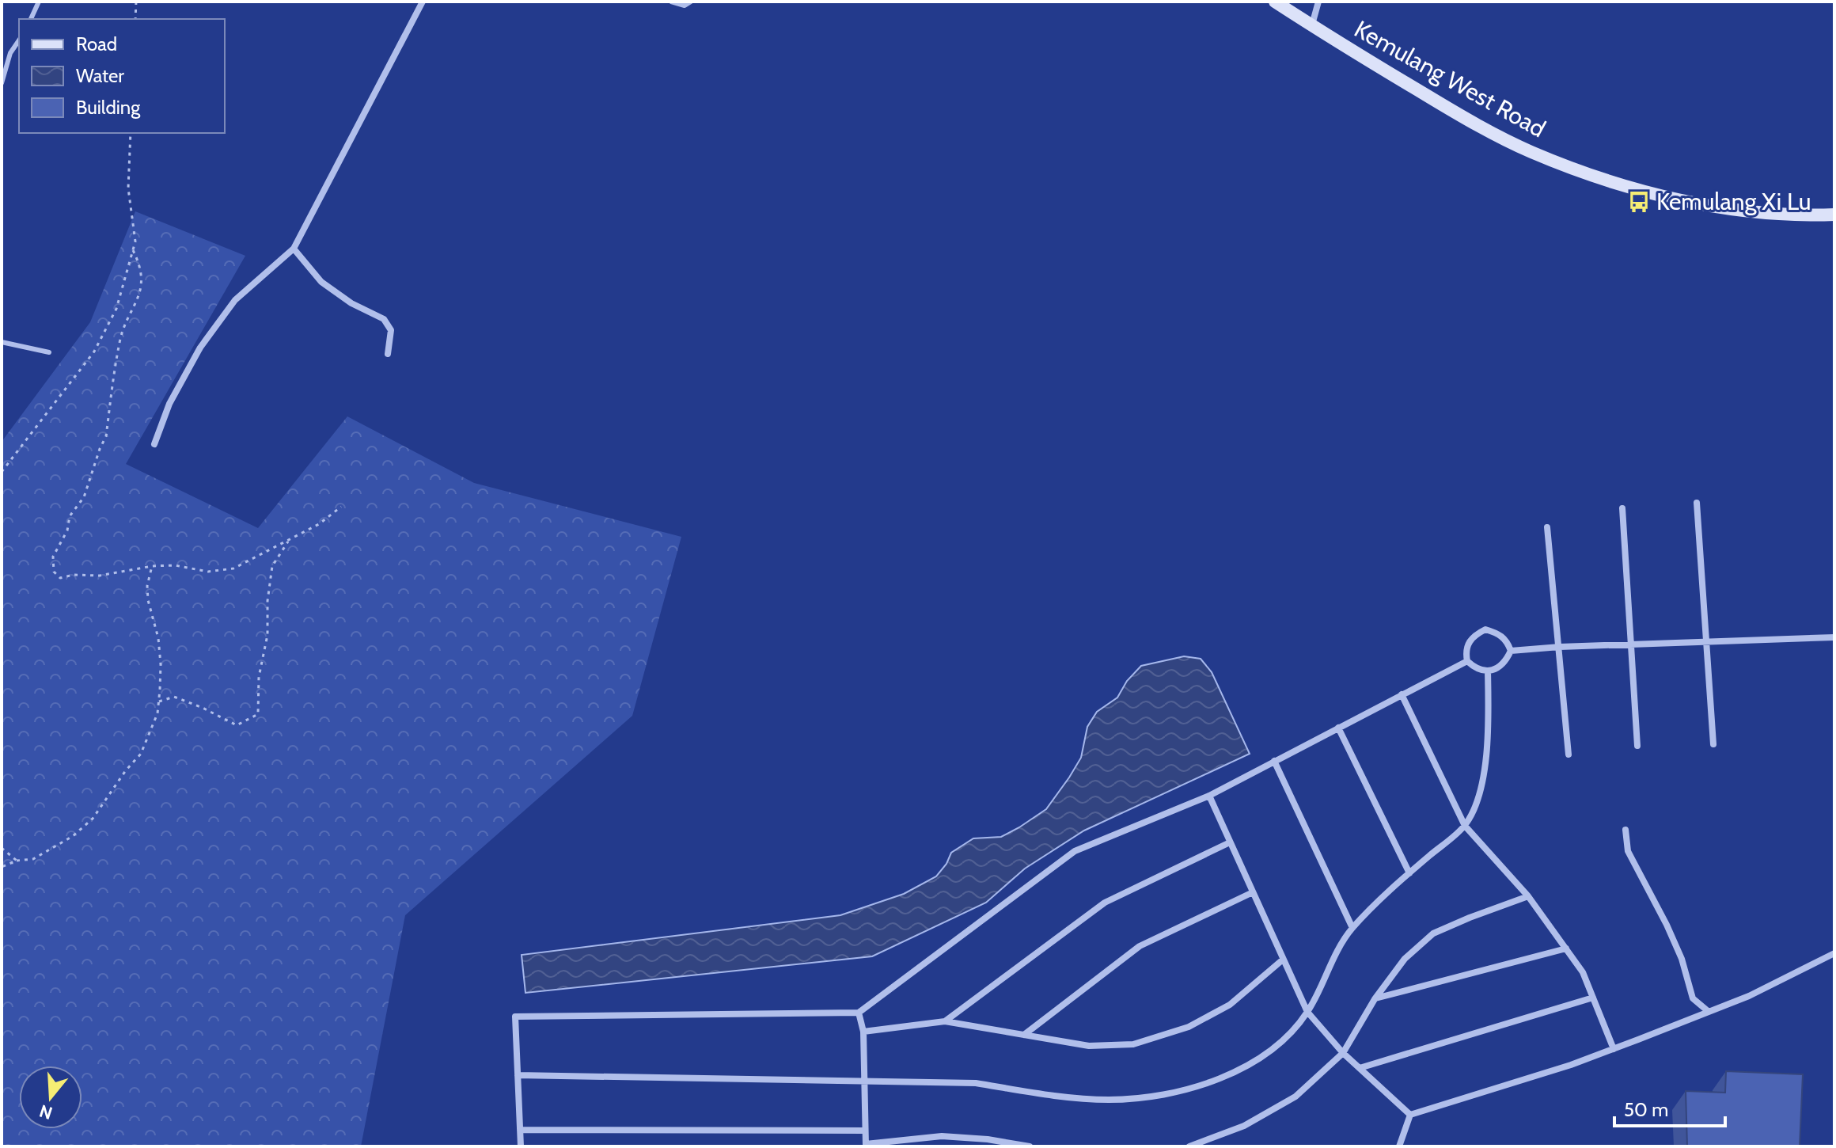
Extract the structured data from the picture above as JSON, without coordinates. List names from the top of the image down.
{
  "streets": {
    "street": ["Kemulang West Road"]
  },
  "places": {
    "bus stop": ["Kemulang Xi Lu"]
  },
  "legend": ["Road", "Water", "Building"],
  "scale_bar": "50 m",
  "north": "bottom"
}
